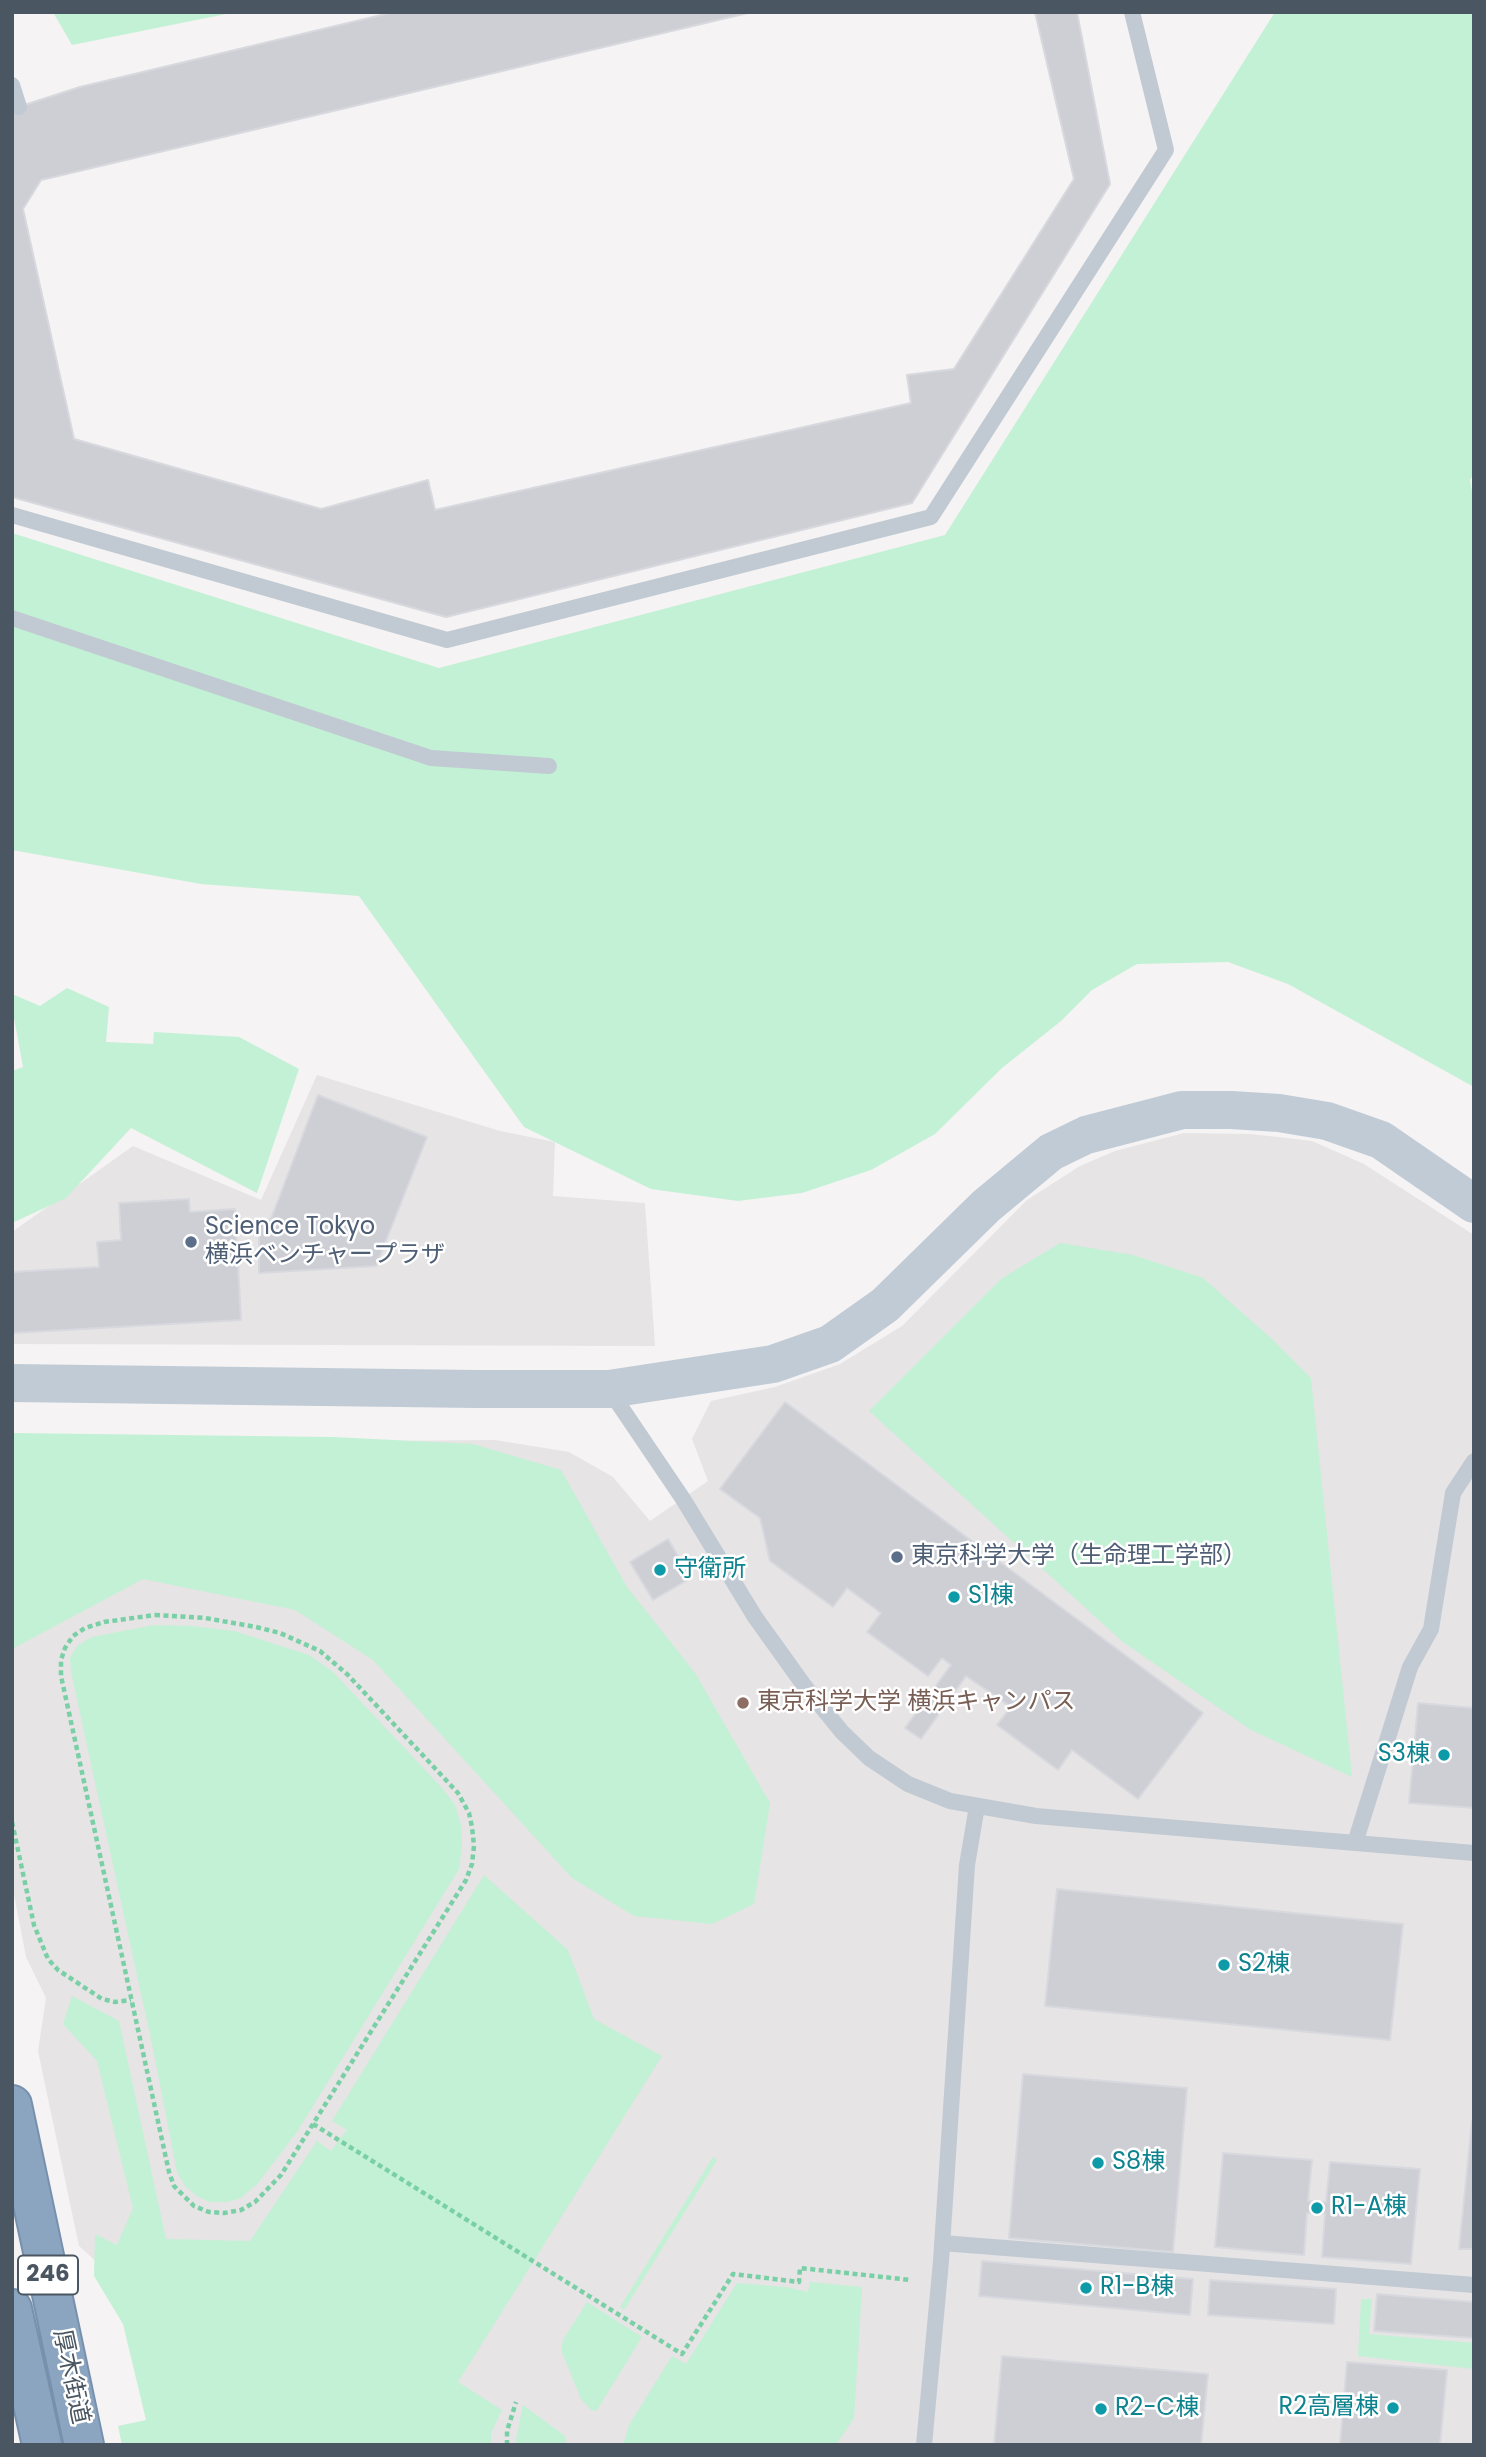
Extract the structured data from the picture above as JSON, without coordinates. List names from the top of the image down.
{
  "streets": {
    "highway": ["246", "厚木街道"]
  },
  "places": [
    "Science Tokyo 横浜ベンチャープラザ",
    "東京科学大学（生命理工学部）",
    "守衛所",
    "S1棟",
    "東京科学大学 横浜キャンパス",
    "S3棟",
    "S2棟",
    "S8棟",
    "R1-A棟",
    "R1-B棟",
    "R2高層棟",
    "R2-C棟"
  ]
}
